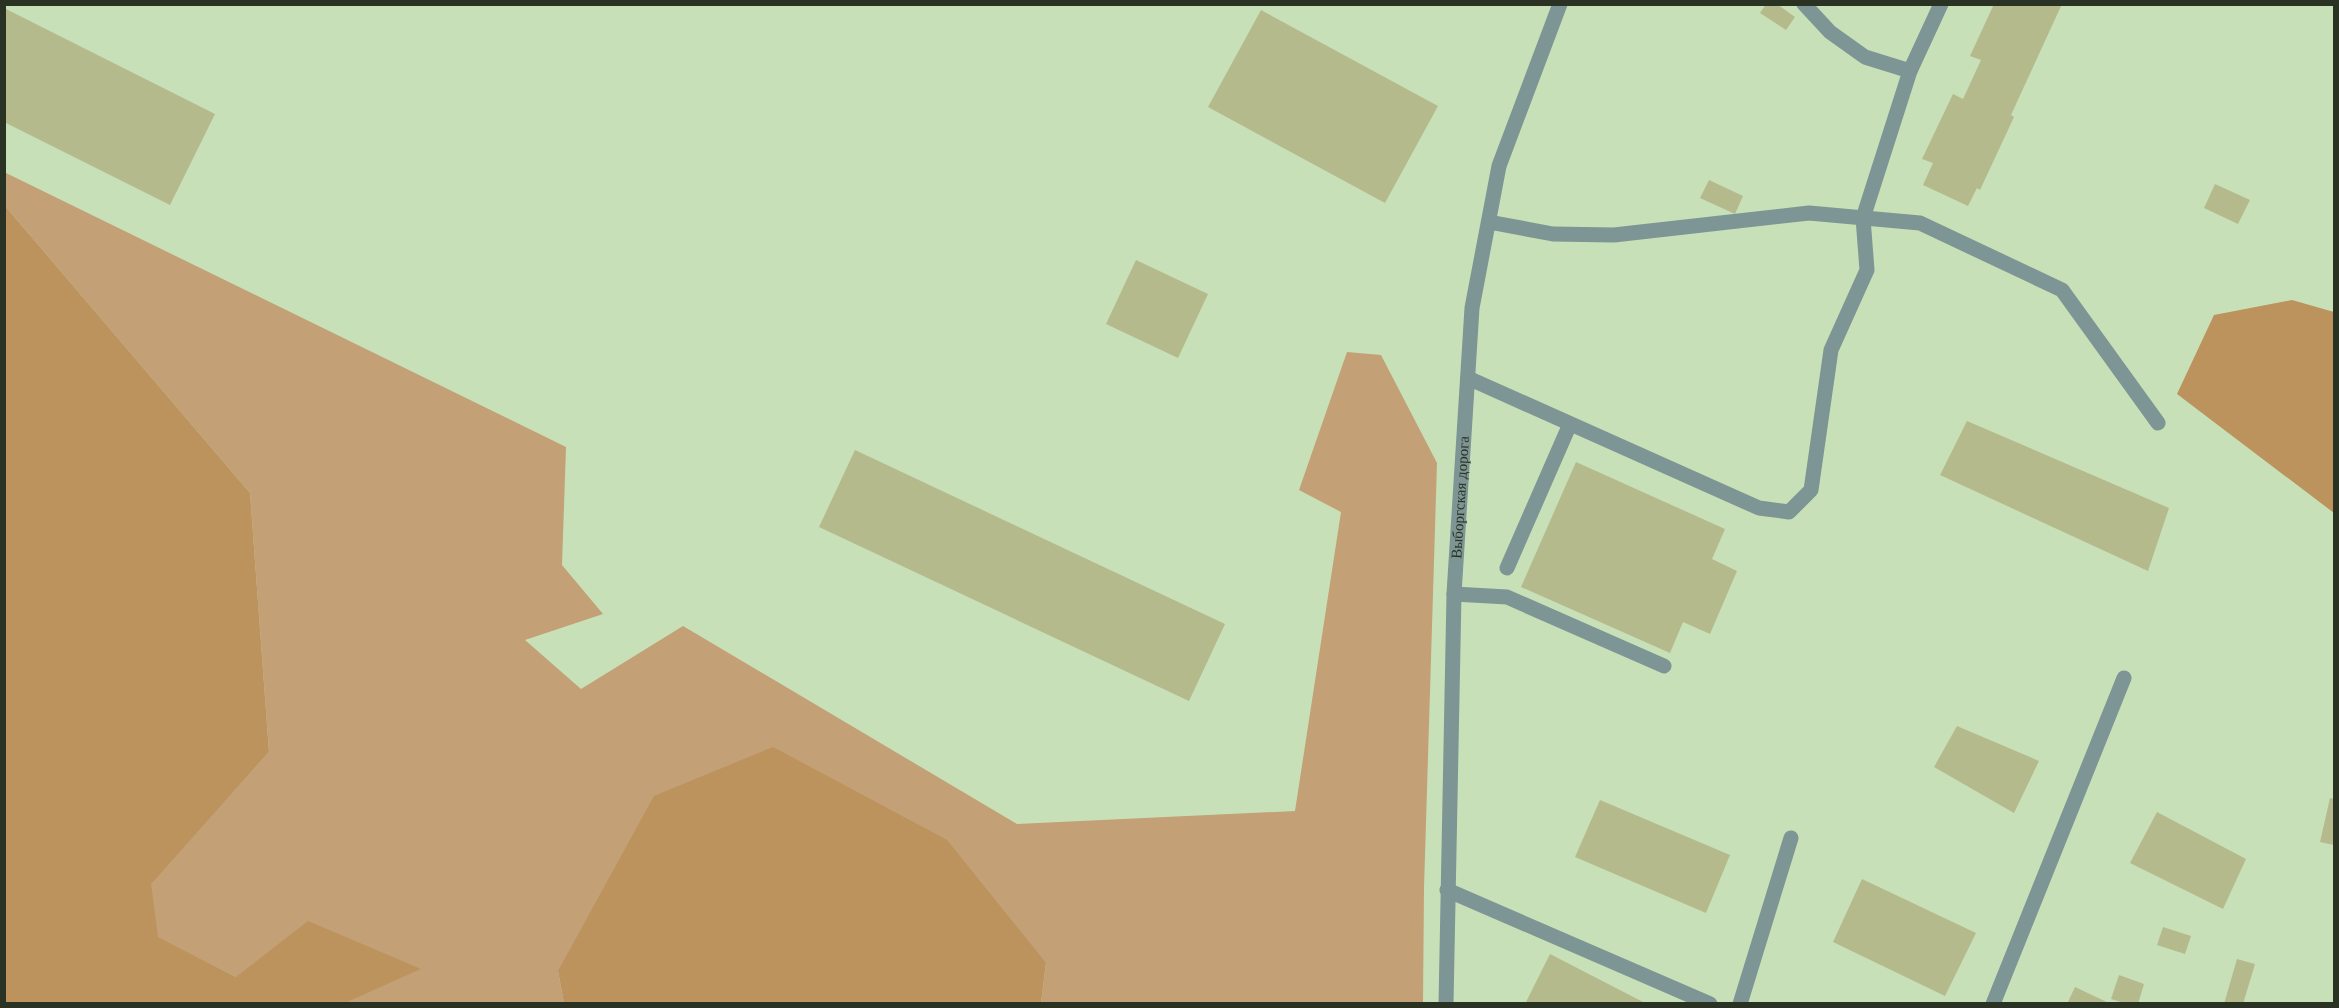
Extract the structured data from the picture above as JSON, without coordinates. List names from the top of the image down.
{
  "streets": {
    "street": ["Выборгская дорога"]
  }
}
